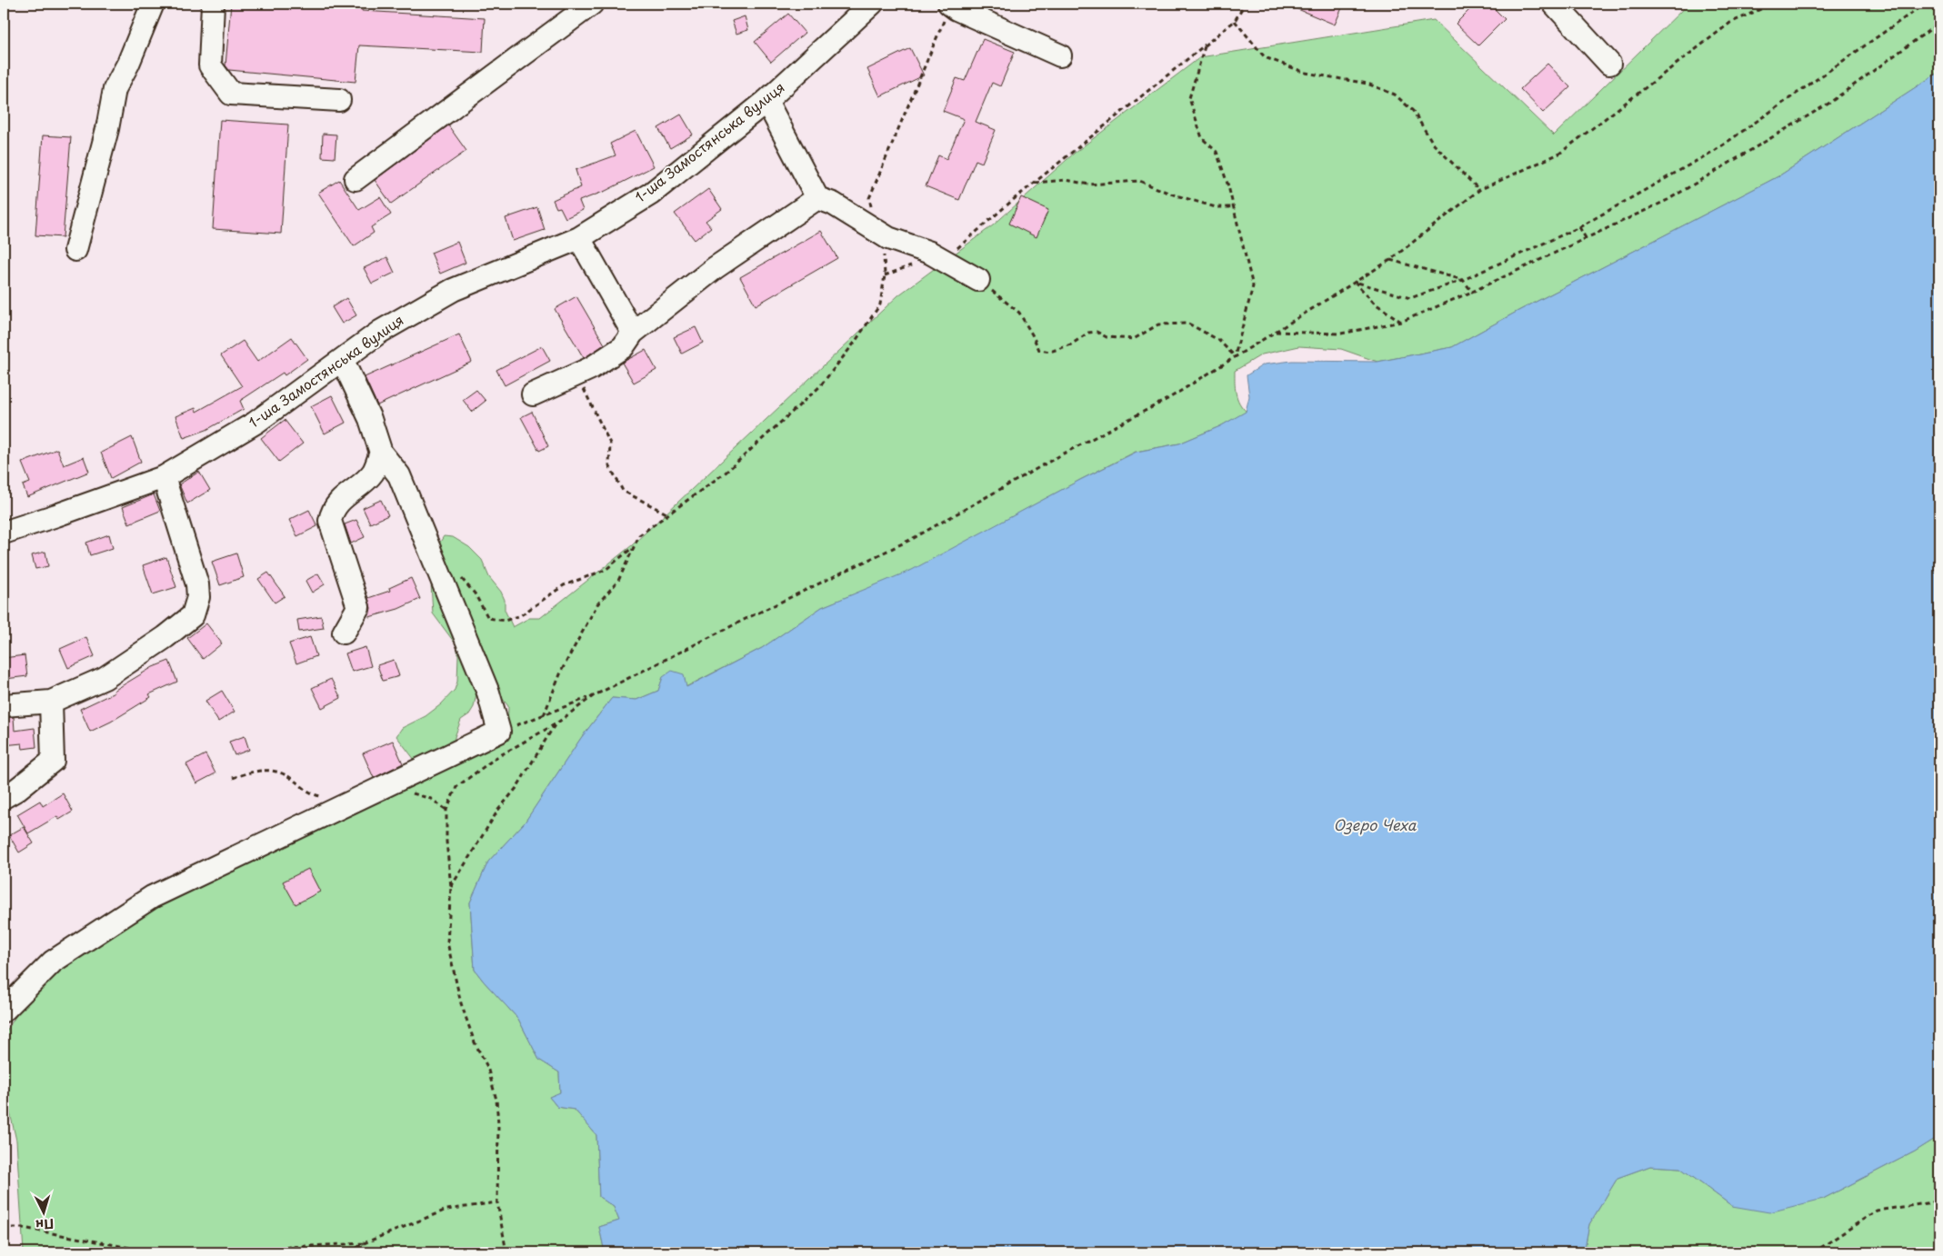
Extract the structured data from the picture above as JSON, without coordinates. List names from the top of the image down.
{
  "streets": {
    "street": ["1-ша Замостянська вулиця"]
  },
  "water": ["Озеро Чеха"],
  "north": "bottom"
}
